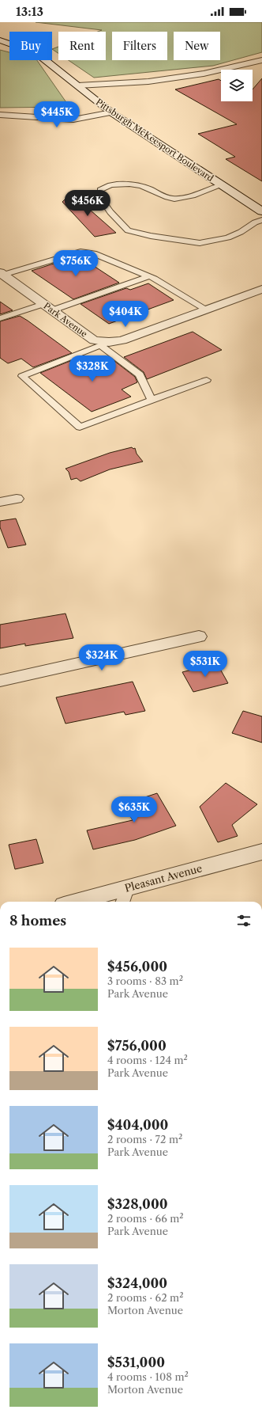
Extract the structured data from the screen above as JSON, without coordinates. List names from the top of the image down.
{
  "streets": {
    "street": ["Pittsburgh McKeesport Boulevard", "Park Avenue", "Pleasant Avenue"]
  },
  "page": {
    "status": "13:13",
    "chip": [
      "Buy",
      "Rent",
      "Filters",
      "New"
    ],
    "price": [
      "$445K",
      "$456K",
      "$756K",
      "$404K",
      "$328K",
      "$324K",
      "$531K",
      "$635K"
    ],
    "heading": "8 homes",
    "list": [
      {
        "name": "$456,000",
        "note": "3 rooms · 83 m² · Park Avenue"
      },
      {
        "name": "$756,000",
        "note": "4 rooms · 124 m² · Park Avenue"
      },
      {
        "name": "$404,000",
        "note": "2 rooms · 72 m² · Park Avenue"
      },
      {
        "name": "$328,000",
        "note": "2 rooms · 66 m² · Park Avenue"
      },
      {
        "name": "$324,000",
        "note": "2 rooms · 62 m² · Morton Avenue"
      },
      {
        "name": "$531,000",
        "note": "4 rooms · 108 m² · Morton Avenue"
      }
    ]
  }
}
